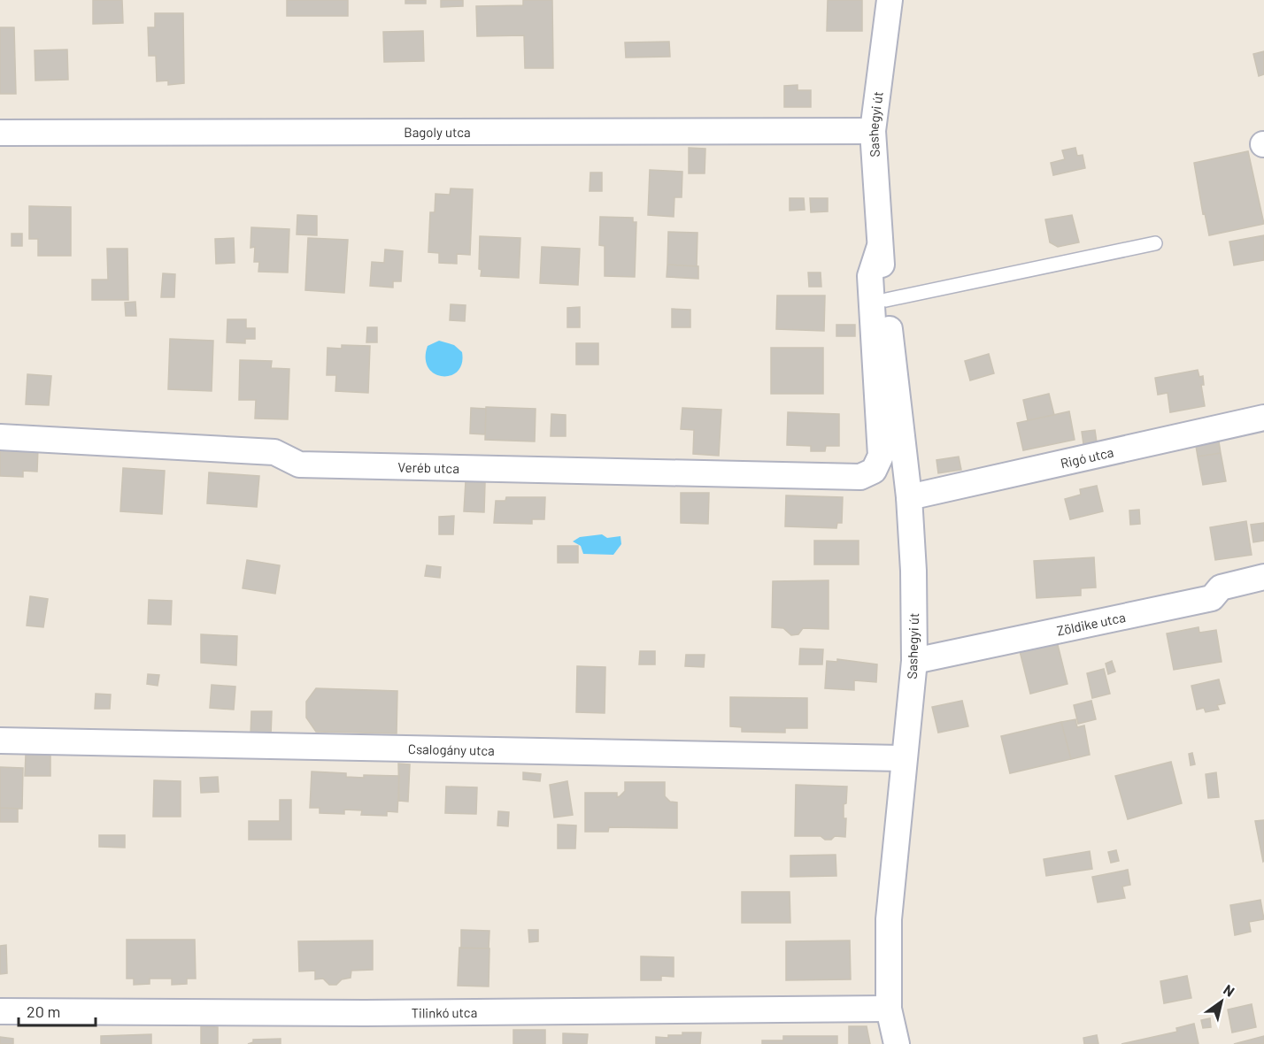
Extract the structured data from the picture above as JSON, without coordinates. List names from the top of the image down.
{
  "streets": {
    "street": [
      "Sashegyi út",
      "Bagoly utca",
      "Rigó utca",
      "Veréb utca",
      "Zöldike utca",
      "Csalogány utca",
      "Tilinkó utca"
    ]
  },
  "crossings": [
    ["Sashegyi út", "Bagoly utca"],
    ["Sashegyi út", "Rigó utca"],
    ["Sashegyi út", "Veréb utca"],
    ["Sashegyi út", "Zöldike utca"],
    ["Sashegyi út", "Csalogány utca"],
    ["Sashegyi út", "Tilinkó utca"]
  ],
  "scale_bar": "20 m",
  "north": "top right"
}
